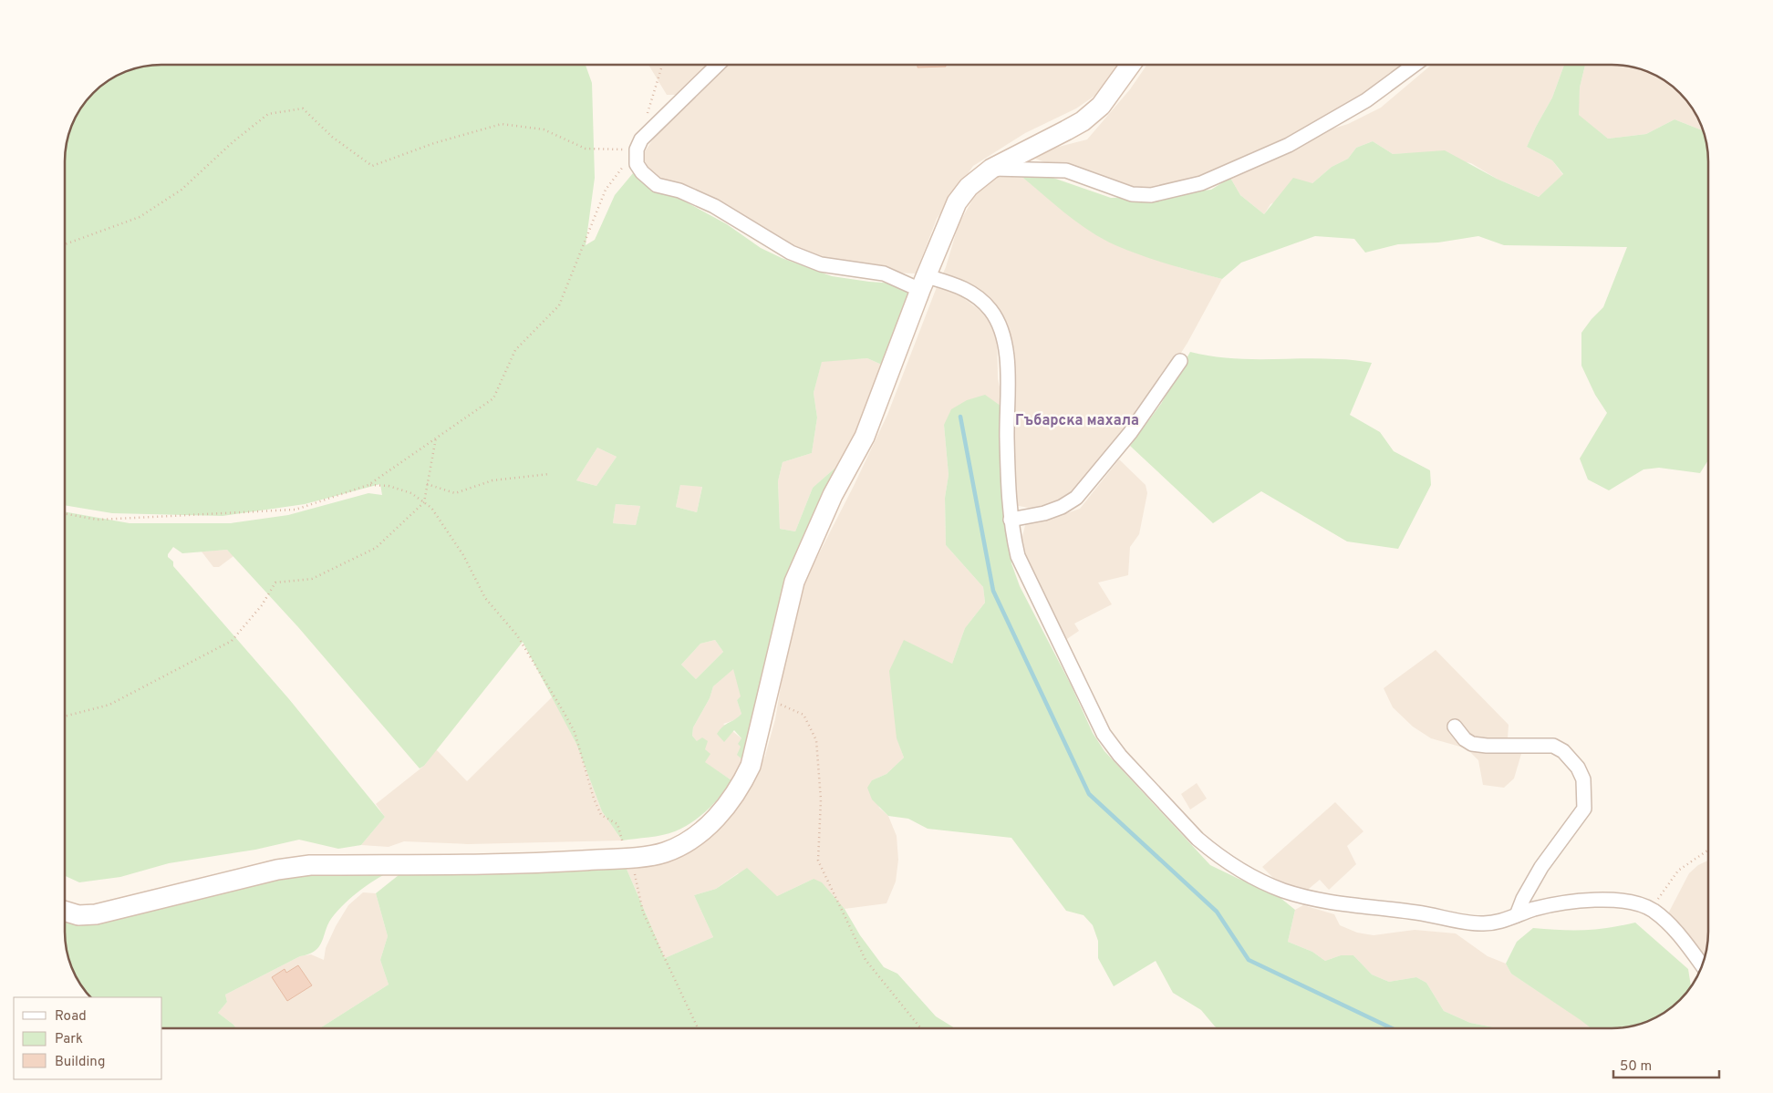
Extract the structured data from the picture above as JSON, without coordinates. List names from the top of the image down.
{
  "districts": ["Гъбарска махала"],
  "legend": ["Road", "Park", "Building"],
  "scale_bar": "50 m"
}
